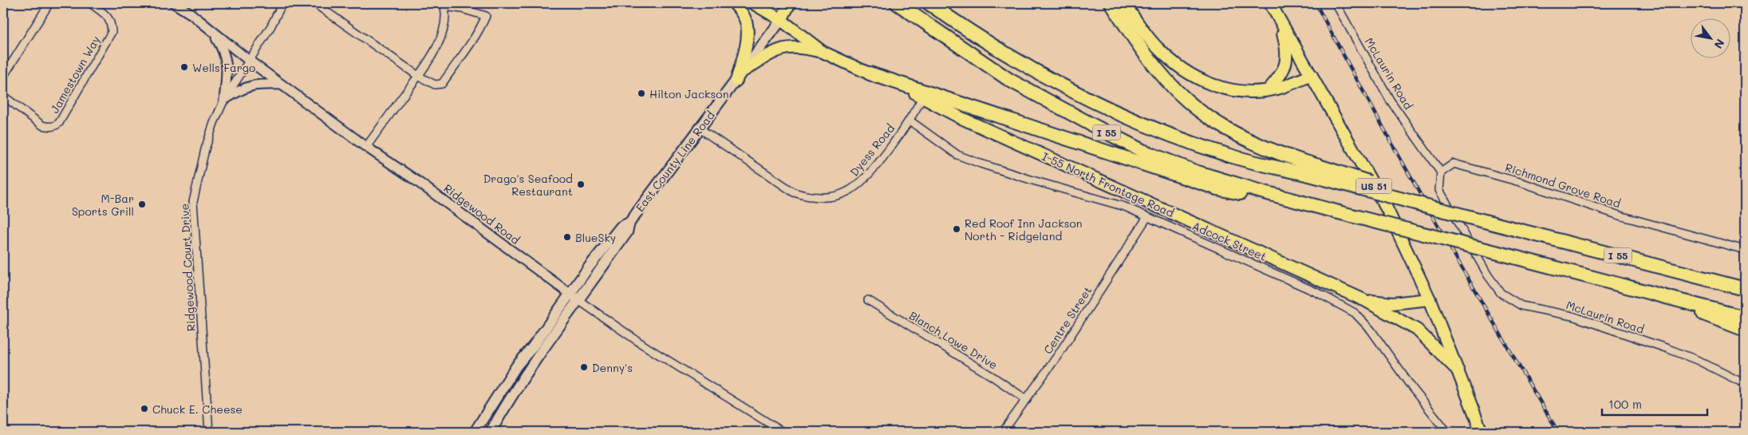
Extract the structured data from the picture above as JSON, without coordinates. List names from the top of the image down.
{
  "streets": {
    "highway": ["I 55"],
    "main road": ["East County Line Road", "I-55 North Frontage Road", "US 51"],
    "street": [
      "McLaurin Road",
      "Jamestown Way",
      "Dyess Road",
      "Richmond Grove Road",
      "Ridgewood Road",
      "Adcock Street",
      "Ridgewood Court Drive",
      "Centre Street",
      "Blanch Lowe Drive"
    ]
  },
  "crossings": [
    ["McLaurin Road", "Richmond Grove Road"],
    ["Dyess Road", "East County Line Road"],
    ["Dyess Road", "I-55 North Frontage Road"],
    ["Dyess Road", "Adcock Street"],
    ["East County Line Road", "I-55 North Frontage Road"],
    ["East County Line Road", "Ridgewood Road"],
    ["I-55 North Frontage Road", "US 51"],
    ["Ridgewood Road", "Ridgewood Court Drive"],
    ["Adcock Street", "Centre Street"],
    ["Centre Street", "Blanch Lowe Drive"]
  ],
  "places": [
    "Wells Fargo",
    "Hilton Jackson",
    "Drago's Seafood Restaurant",
    "M-Bar Sports Grill",
    "Red Roof Inn Jackson North - Ridgeland",
    "BlueSky",
    "Denny's",
    "Chuck E. Cheese"
  ],
  "scale_bar": "100 m",
  "north": "bottom right"
}
